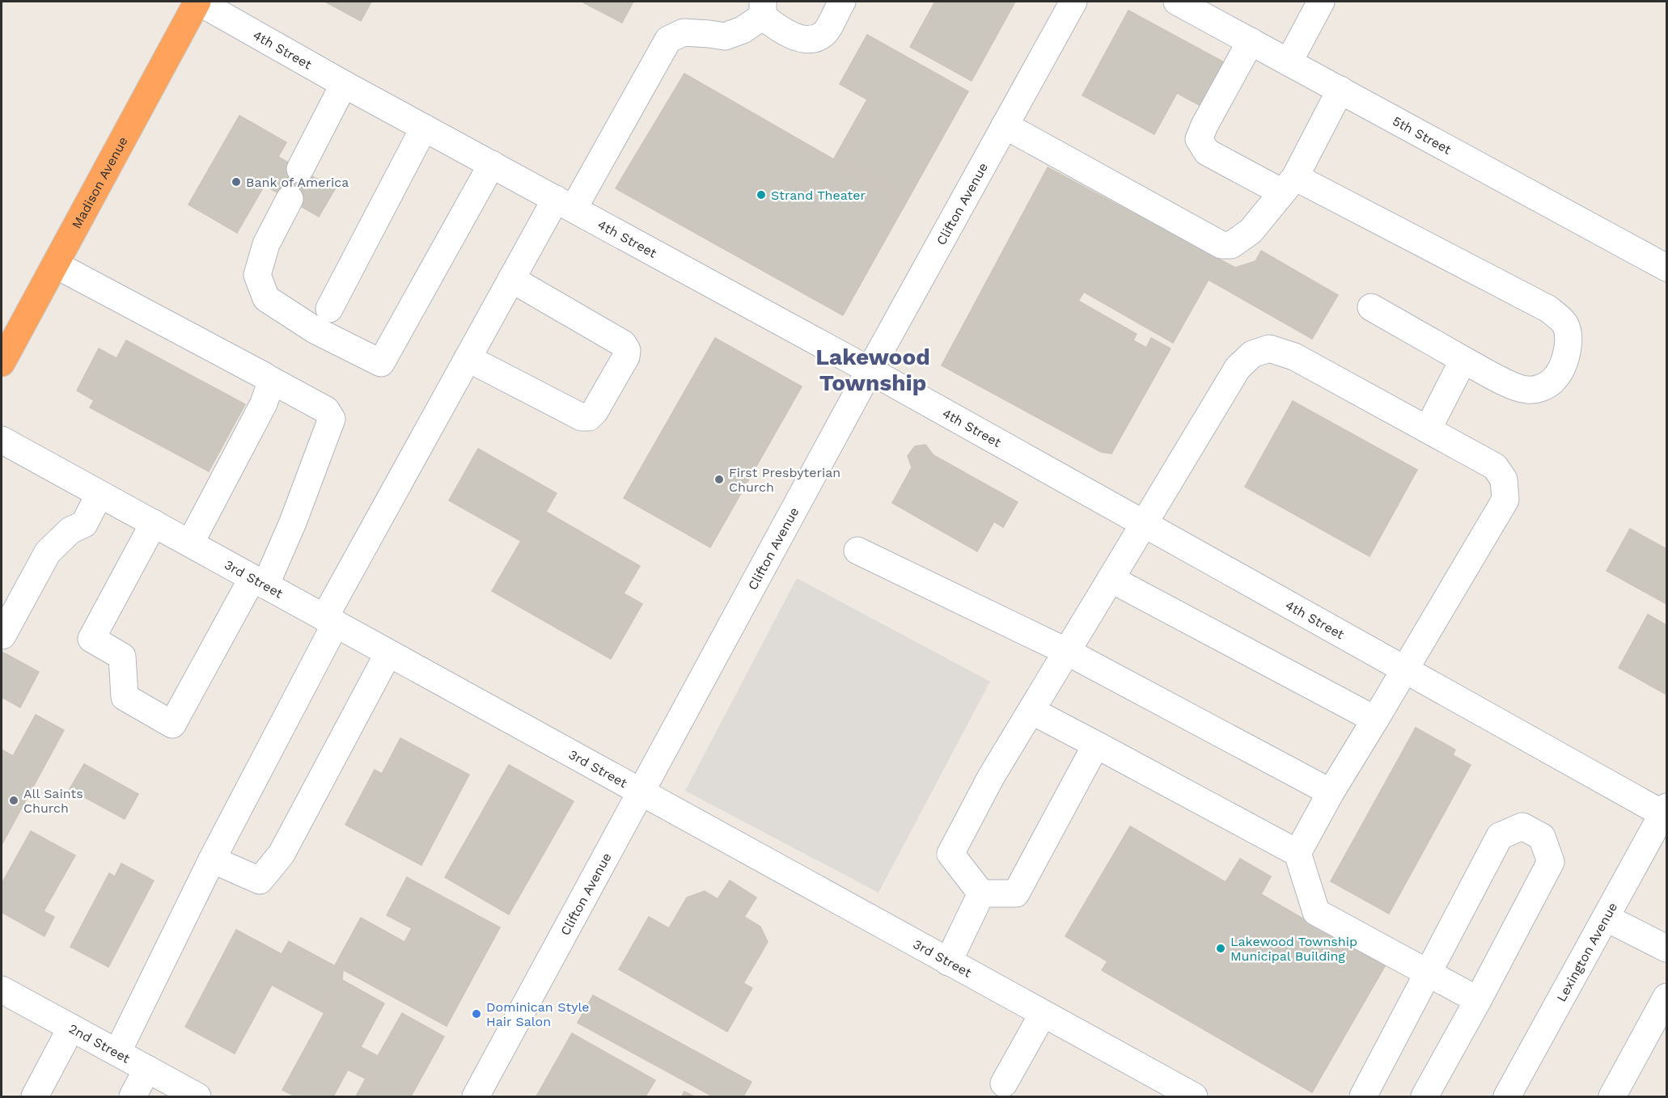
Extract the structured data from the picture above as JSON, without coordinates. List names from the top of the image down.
{
  "streets": {
    "highway": ["Madison Avenue"],
    "street": [
      "4th Street",
      "5th Street",
      "Clifton Avenue",
      "3rd Street",
      "Lexington Avenue",
      "2nd Street"
    ]
  },
  "crossings": [
    ["4th Street", "Madison Avenue"],
    ["4th Street", "Clifton Avenue"],
    ["4th Street", "Lexington Avenue"],
    ["Clifton Avenue", "3rd Street"]
  ],
  "districts": ["Lakewood Township"],
  "places": [
    "Bank of America",
    "Strand Theater",
    "First Presbyterian Church",
    "All Saints Church",
    "Lakewood Township Municipal Building",
    "Dominican Style Hair Salon"
  ]
}
